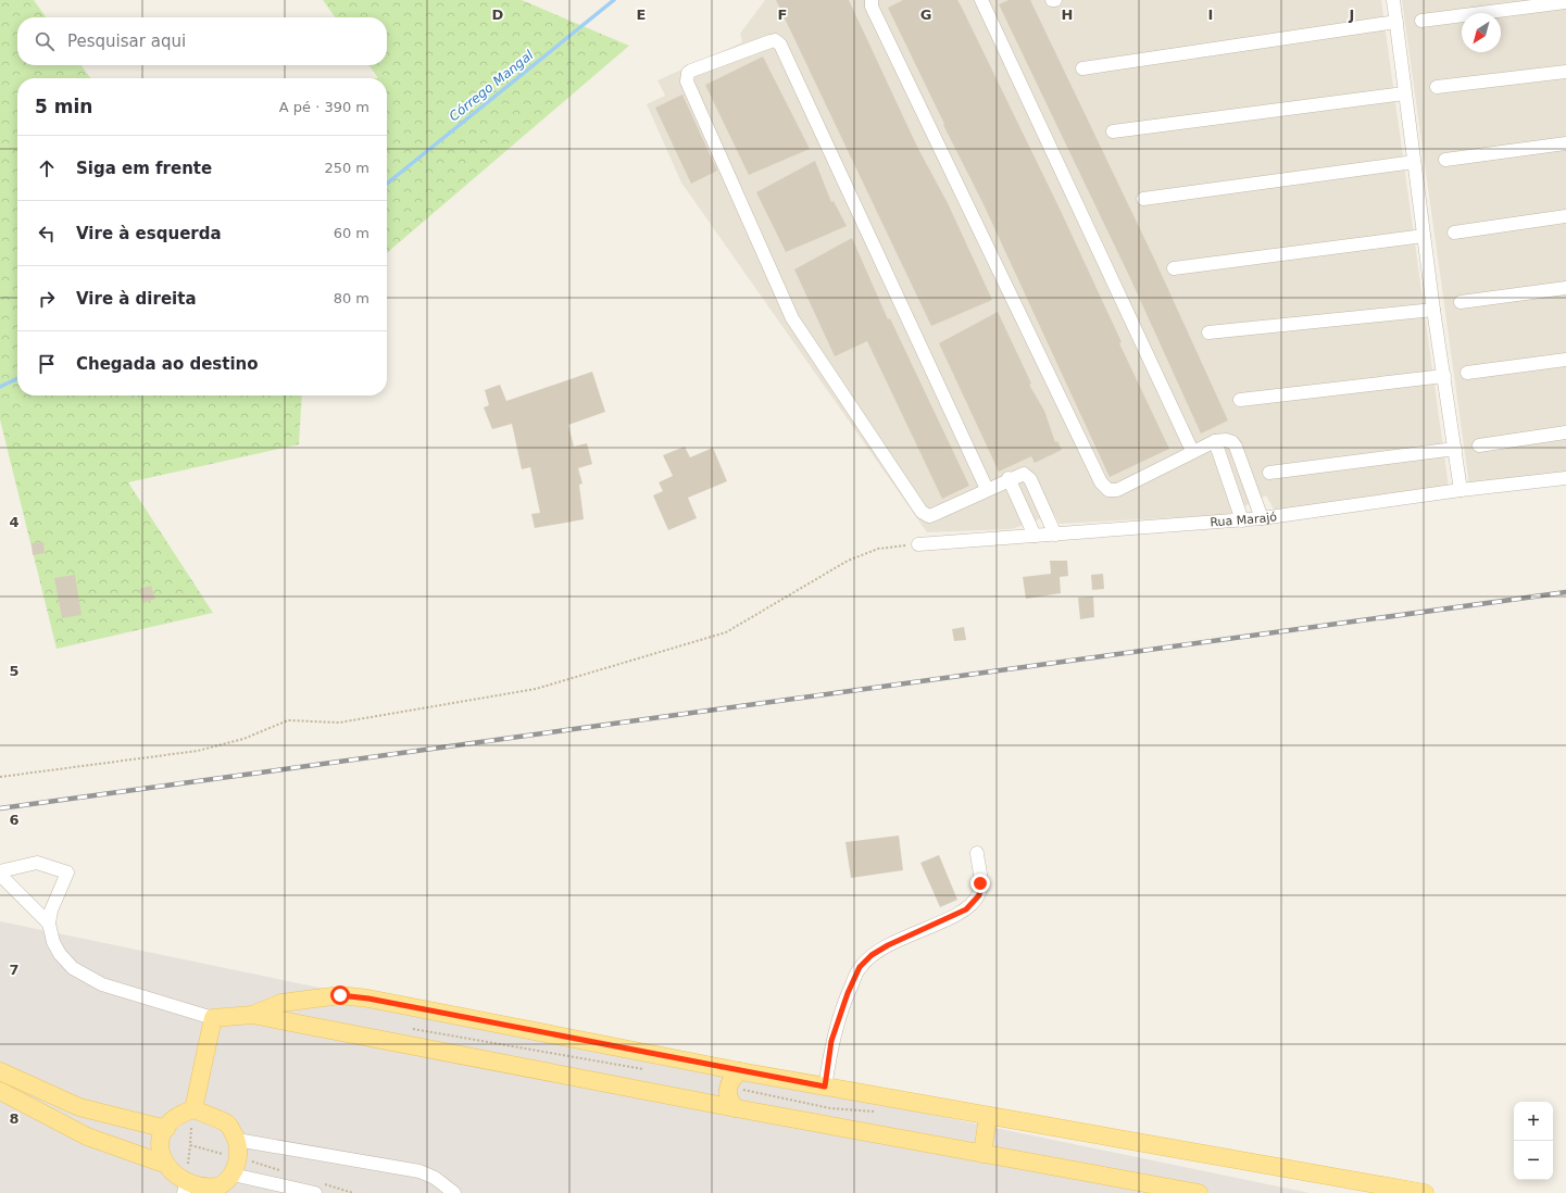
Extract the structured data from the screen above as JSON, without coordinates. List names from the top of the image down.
{
  "streets": {
    "street": ["Rua Marajó"]
  },
  "water": ["Córrego Mangal"],
  "north": "bottom left",
  "page": {
    "search": "Pesquisar aqui",
    "heading": ["5 min", "A pé · 390 m"],
    "list": [
      ["Siga em frente", "250 m"],
      ["Vire à esquerda", "60 m"],
      ["Vire à direita", "80 m"],
      "Chegada ao destino"
    ],
    "map_buttons": ["+", "−"]
  },
  "grid": {
    "columns": [
      "D",
      "E",
      "F",
      "G",
      "H",
      "I",
      "J"
    ],
    "rows": [
      "4",
      "5",
      "6",
      "7",
      "8"
    ]
  }
}
